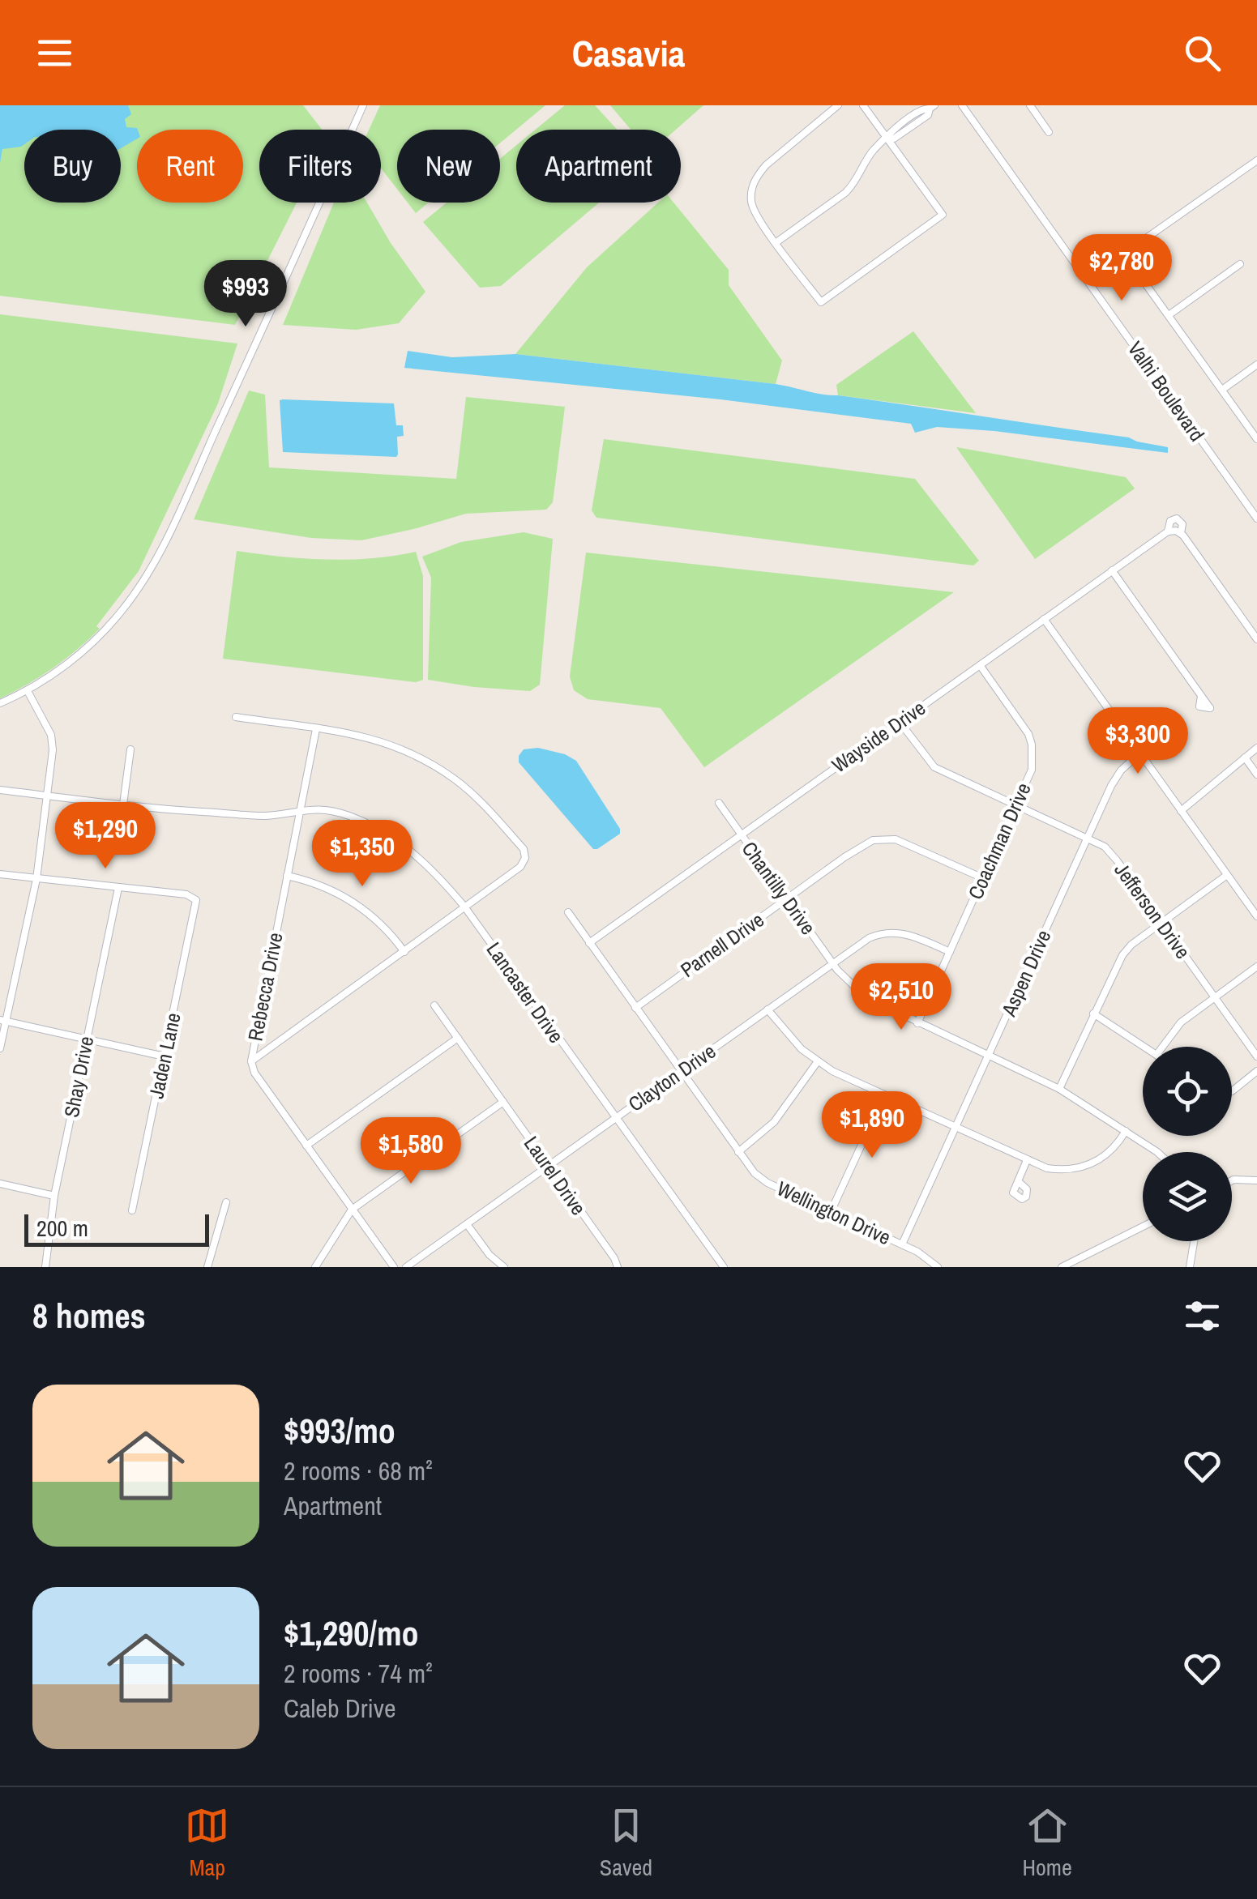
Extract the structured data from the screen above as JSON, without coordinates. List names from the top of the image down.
{
  "streets": {
    "street": [
      "Valhi Boulevard",
      "Wayside Drive",
      "Coachman Drive",
      "Chantilly Drive",
      "Jefferson Drive",
      "Parnell Drive",
      "Aspen Drive",
      "Rebecca Drive",
      "Lancaster Drive",
      "Jaden Lane",
      "Shay Drive",
      "Clayton Drive",
      "Laurel Drive",
      "Wellington Drive"
    ]
  },
  "crossings": [
    ["Wayside Drive", "Coachman Drive"],
    ["Wayside Drive", "Chantilly Drive"],
    ["Wayside Drive", "Jefferson Drive"],
    ["Wayside Drive", "Wellington Drive"],
    ["Coachman Drive", "Chantilly Drive"],
    ["Coachman Drive", "Jefferson Drive"],
    ["Coachman Drive", "Parnell Drive"],
    ["Coachman Drive", "Clayton Drive"],
    ["Chantilly Drive", "Parnell Drive"],
    ["Chantilly Drive", "Aspen Drive"],
    ["Chantilly Drive", "Clayton Drive"],
    ["Jefferson Drive", "Aspen Drive"],
    ["Parnell Drive", "Wellington Drive"],
    ["Aspen Drive", "Wellington Drive"],
    ["Rebecca Drive", "Lancaster Drive"],
    ["Lancaster Drive", "Clayton Drive"],
    ["Jaden Lane", "Shay Drive"],
    ["Clayton Drive", "Laurel Drive"],
    ["Clayton Drive", "Wellington Drive"]
  ],
  "scale_bar": "200 m",
  "page": {
    "header": "Casavia",
    "chip": [
      "Buy",
      "Rent",
      "Filters",
      "New",
      "Apartment"
    ],
    "price": [
      "$2,780",
      "$993",
      "$3,300",
      "$1,290",
      "$1,350",
      "$2,510",
      "$1,890",
      "$1,580"
    ],
    "scale": "200 m",
    "heading": "8 homes",
    "list": [
      {
        "name": "$993/mo",
        "note": "2 rooms · 68 m² · Apartment"
      },
      {
        "name": "$1,290/mo",
        "note": "2 rooms · 74 m² · Caleb Drive"
      }
    ],
    "tabs": ["Map", "Saved", "Home"]
  }
}
